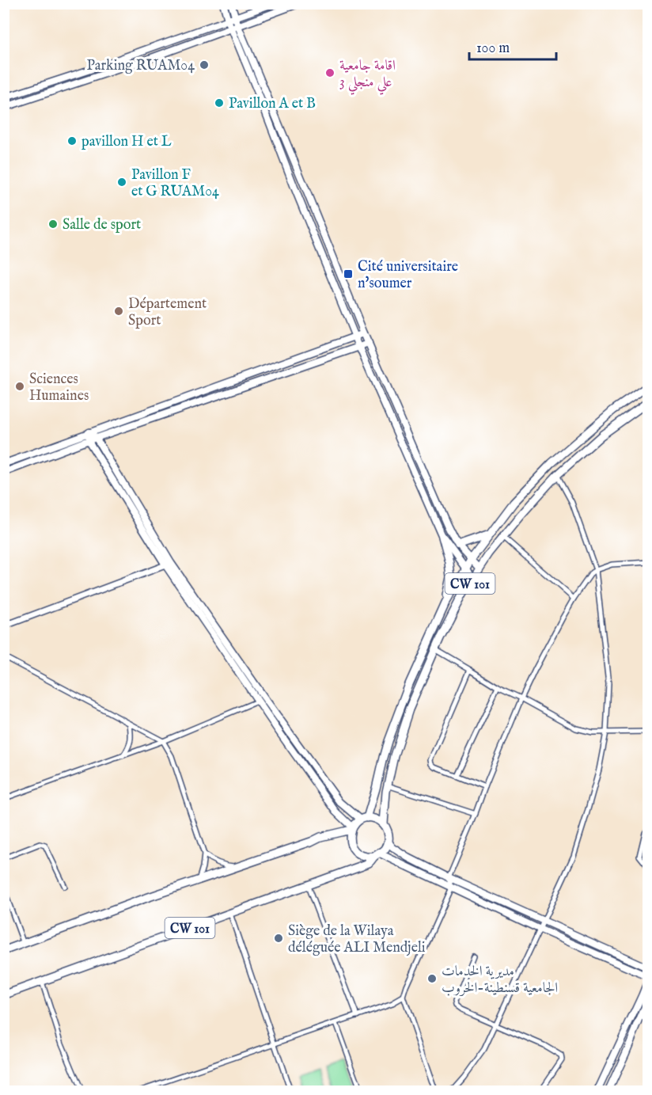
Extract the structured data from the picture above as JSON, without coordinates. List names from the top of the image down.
{
  "streets": {
    "main road": ["CW 101"]
  },
  "places": {
    "other": [
      "Parking RUAM04",
      "اقامة جامعية علي منجلي 3",
      "Pavillon A et B",
      "pavillon H et L",
      "Pavillon F et G RUAM04",
      "Salle de sport",
      "Département Sport",
      "Sciences Humaines",
      "Siège de la Wilaya déléguée ALI Mendjeli",
      "مديرية الخدمات الجامعية قسنطينة-الخروب"
    ],
    "transit": ["Cité universitaire n'soumer"]
  },
  "scale_bar": "100 m"
}
